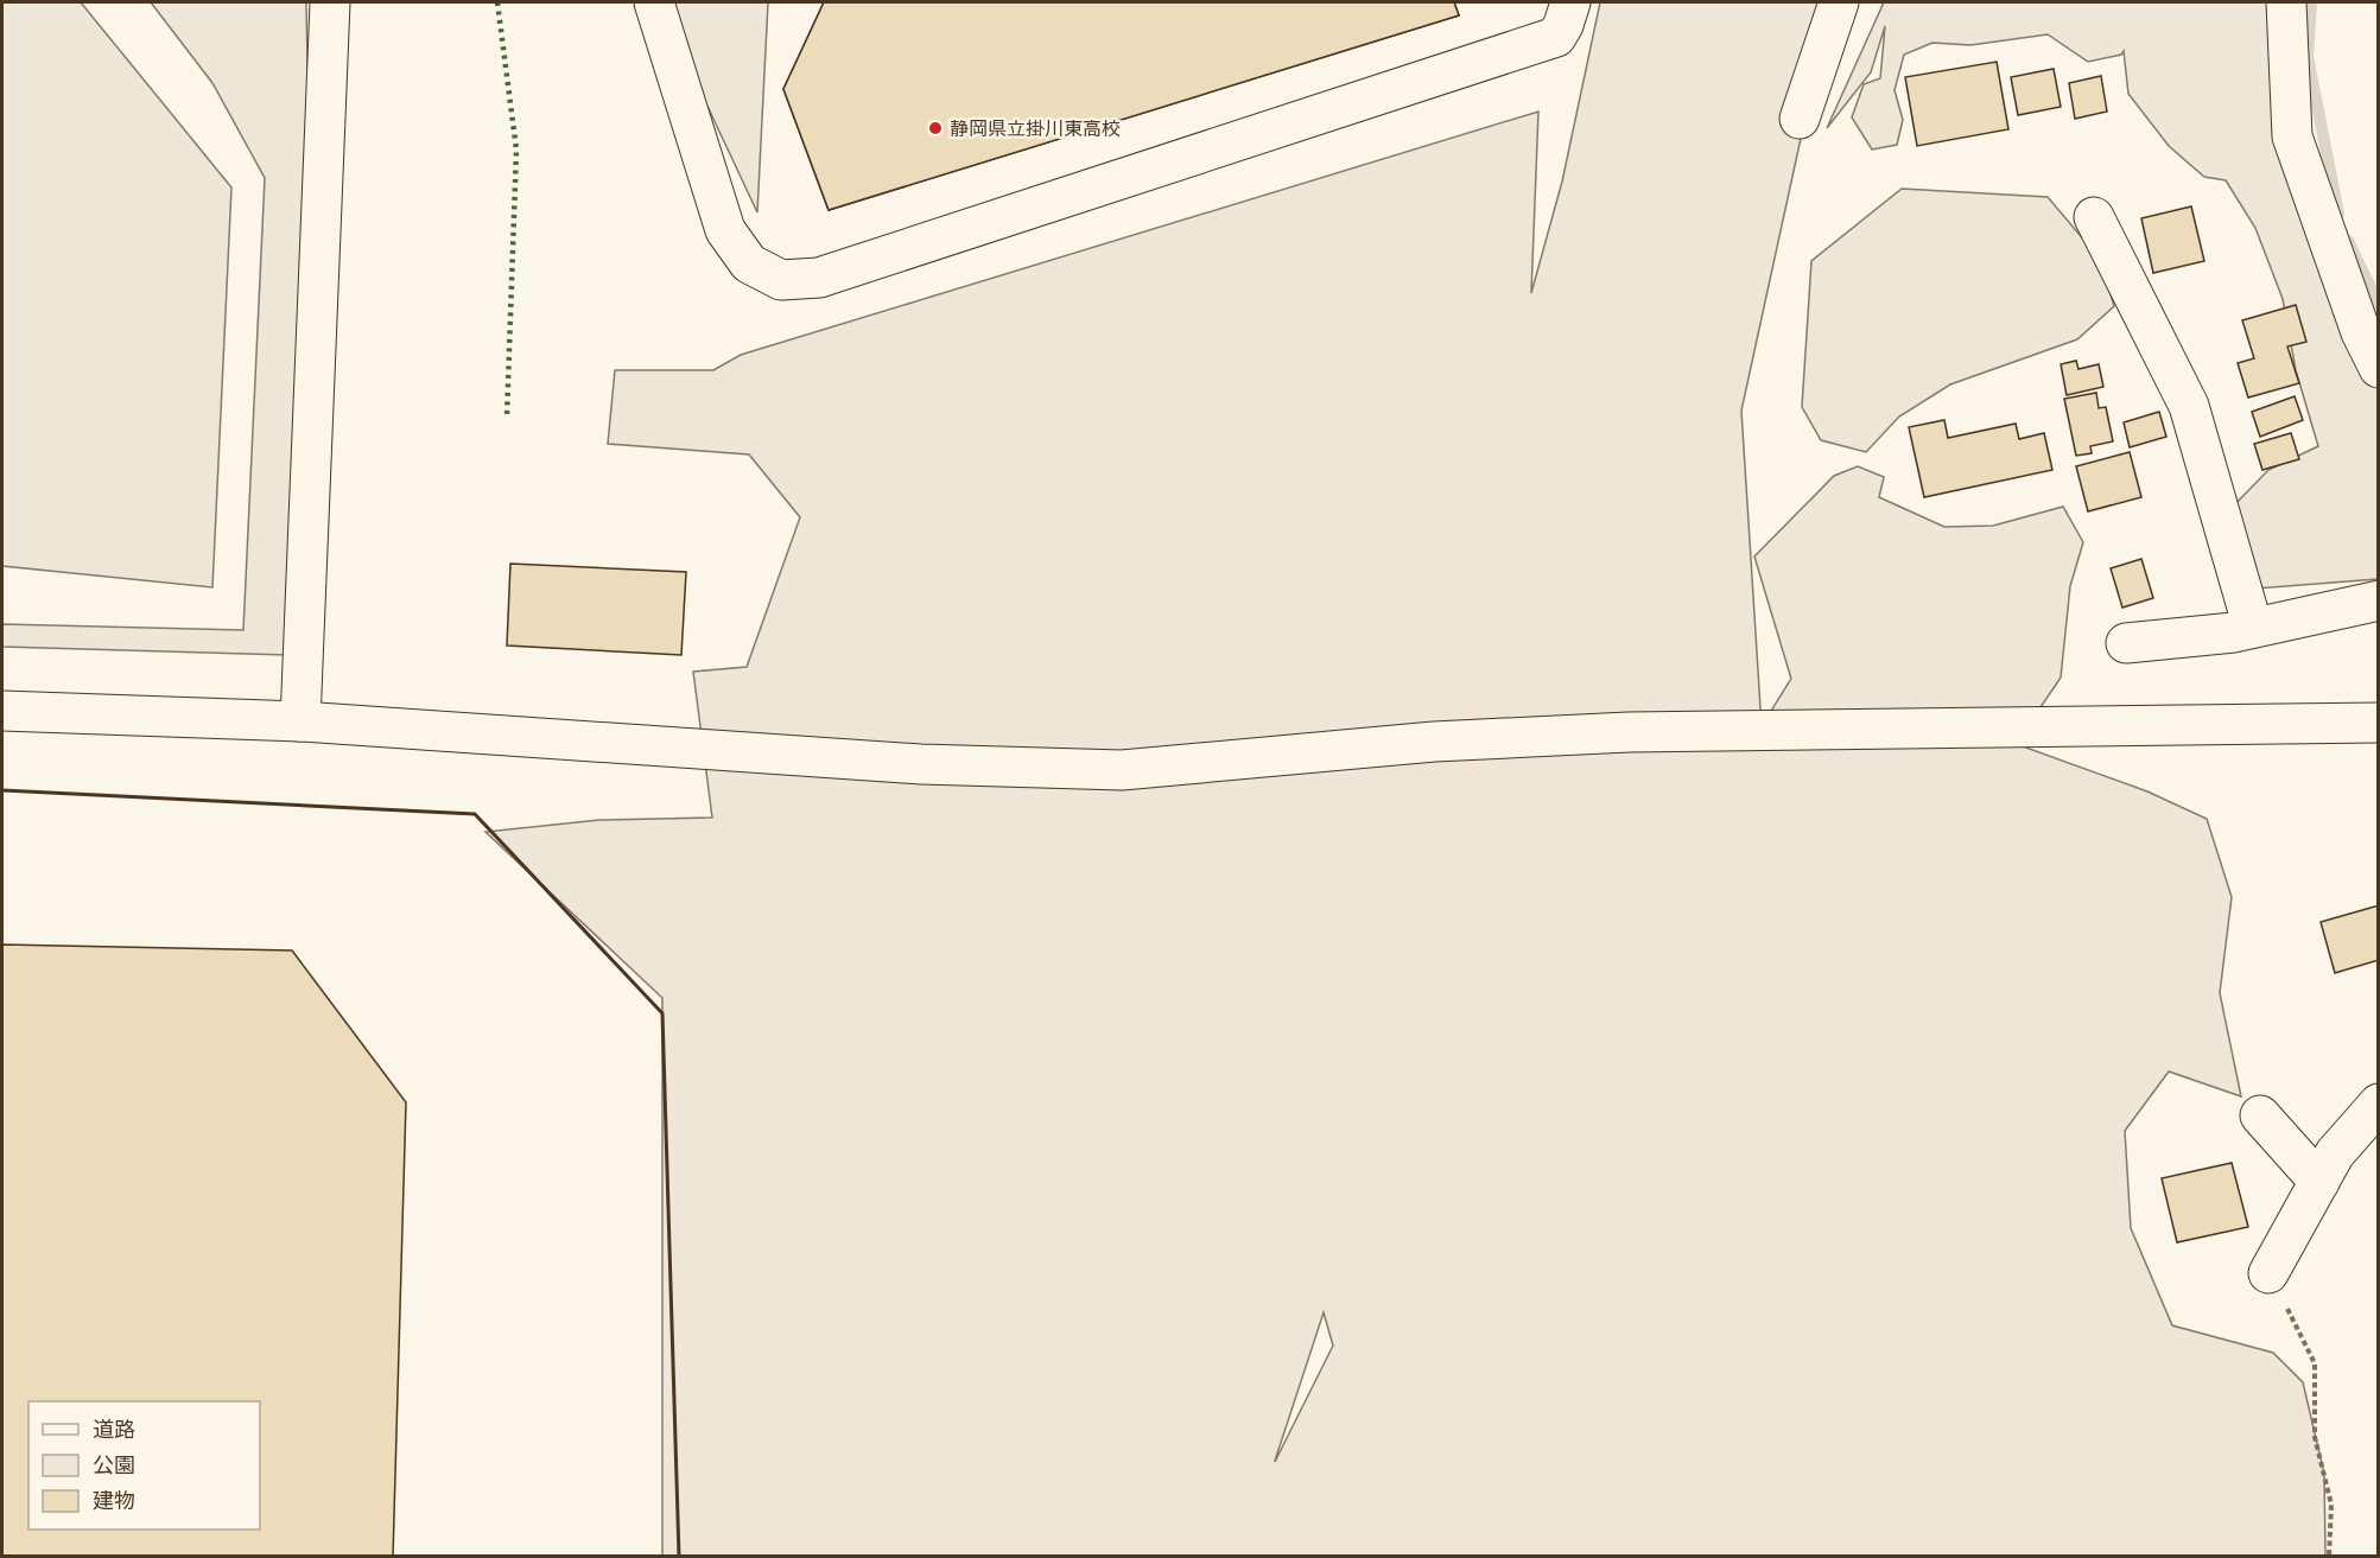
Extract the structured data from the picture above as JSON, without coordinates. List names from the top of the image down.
{
  "places": ["静岡県立掛川東高校"],
  "legend": ["道路", "公園", "建物"]
}
